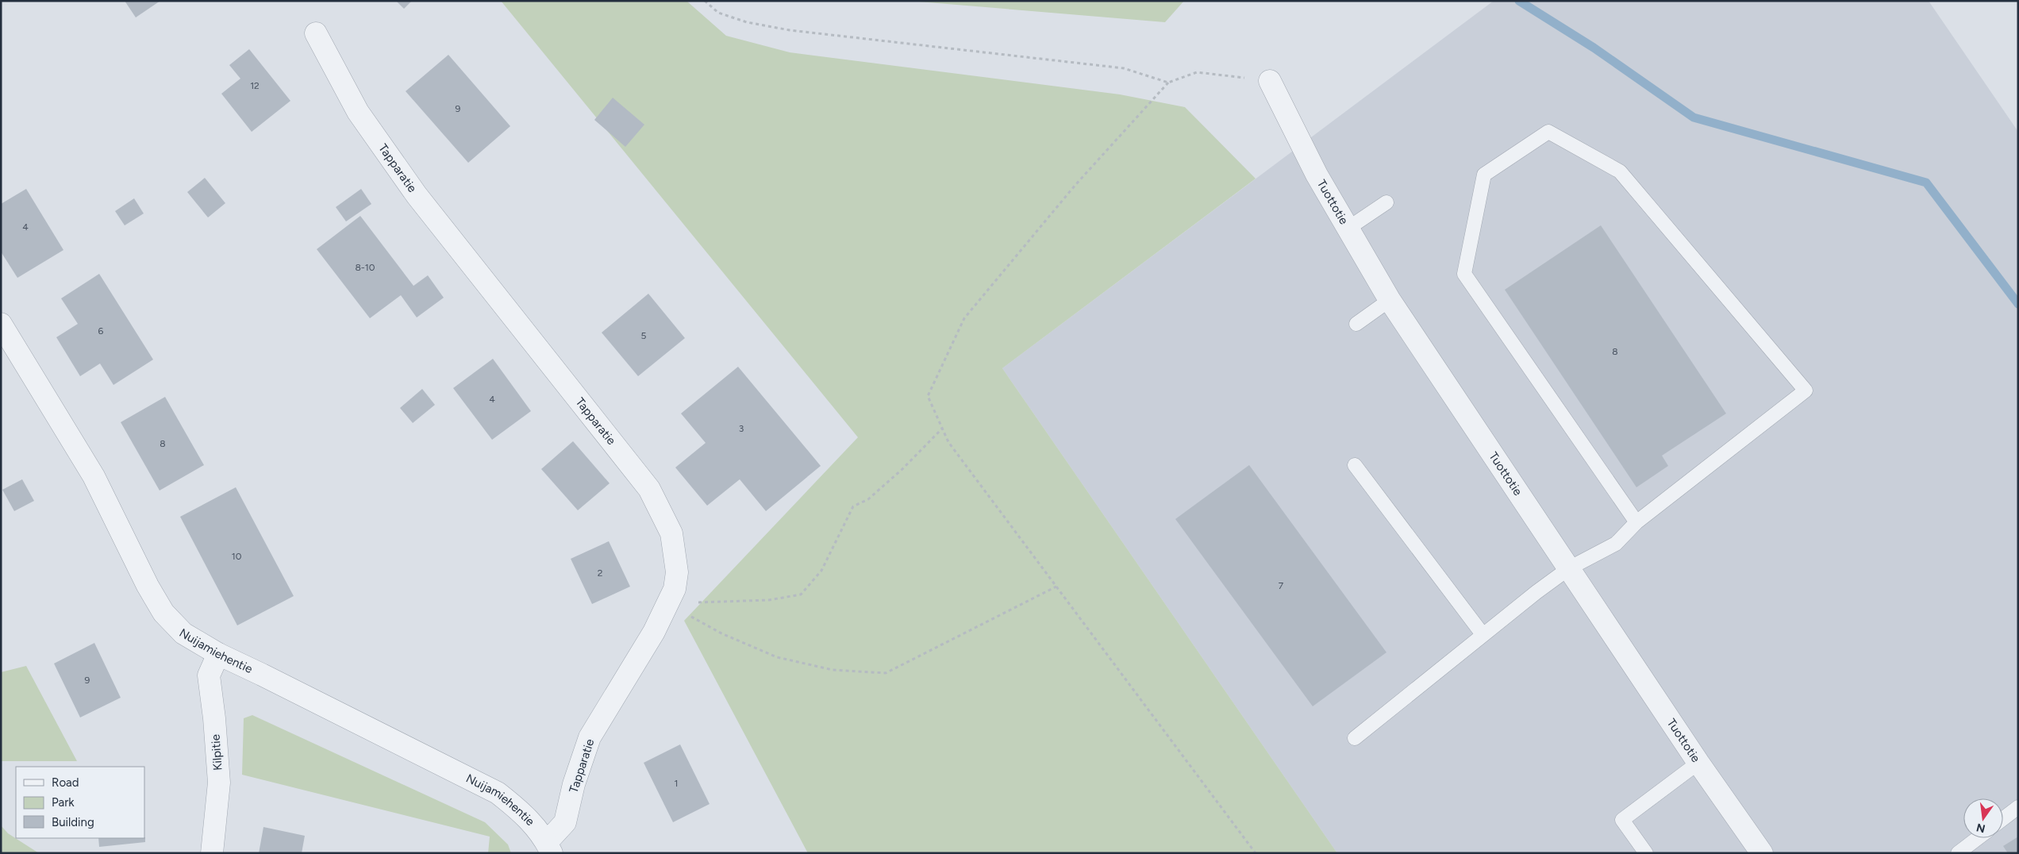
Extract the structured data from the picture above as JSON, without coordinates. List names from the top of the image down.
{
  "streets": {
    "street": [
      "Tapparatie",
      "Tuottotie",
      "Nuijamiehentie",
      "Kilpitie"
    ]
  },
  "crossings": [
    ["Tapparatie", "Nuijamiehentie"],
    ["Nuijamiehentie", "Kilpitie"]
  ],
  "house_numbers": [
    "12",
    "9",
    "4",
    "8-10",
    "6",
    "5",
    "8",
    "4",
    "3",
    "8",
    "10",
    "2",
    "7",
    "9",
    "1"
  ],
  "legend": ["Road", "Park", "Building"],
  "north": "bottom"
}
